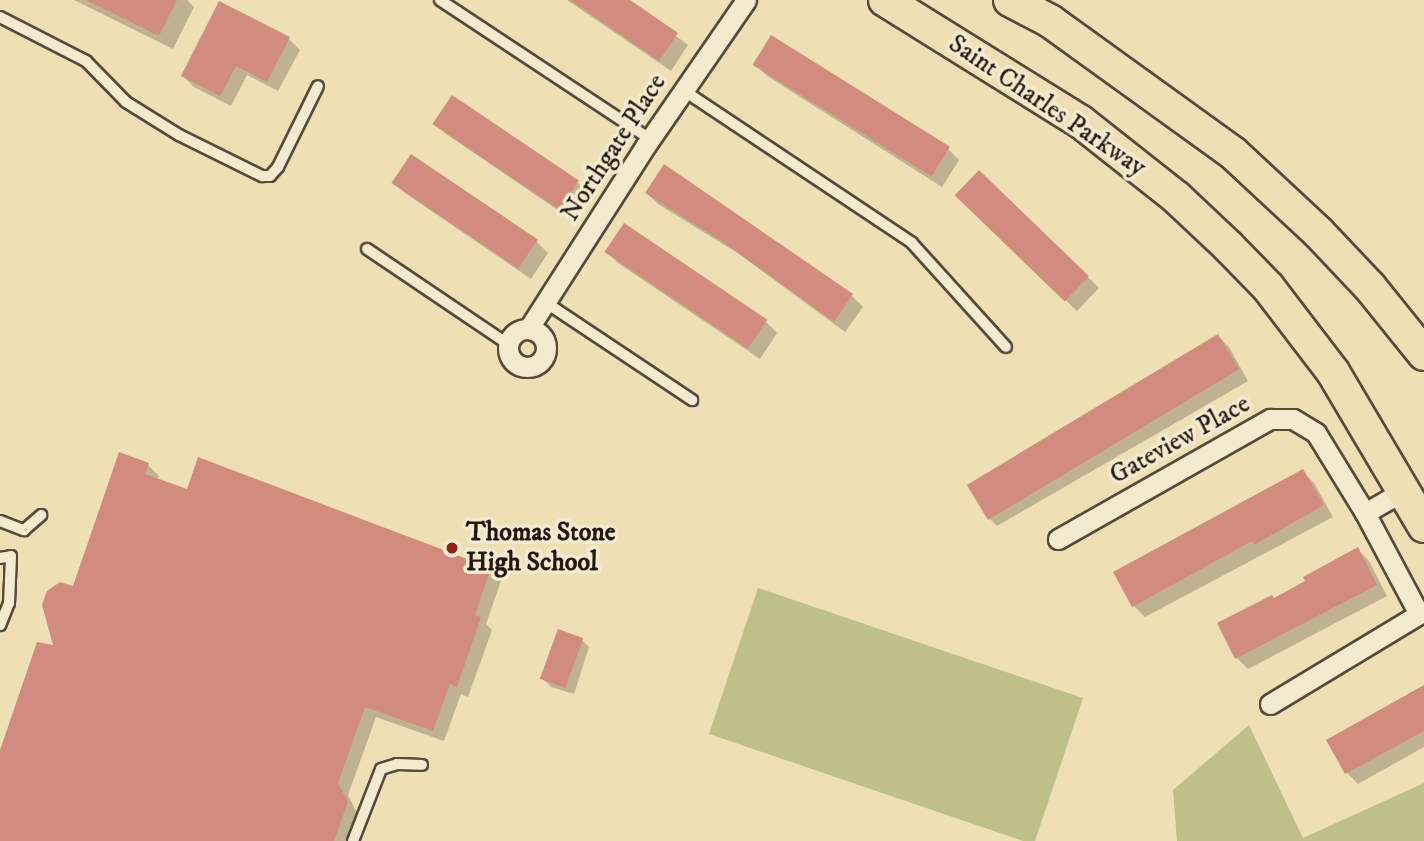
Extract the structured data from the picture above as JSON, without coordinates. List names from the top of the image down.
{
  "streets": {
    "main road": ["Saint Charles Parkway"],
    "street": ["Northgate Place", "Gateview Place"]
  },
  "places": ["Thomas Stone High School"]
}
